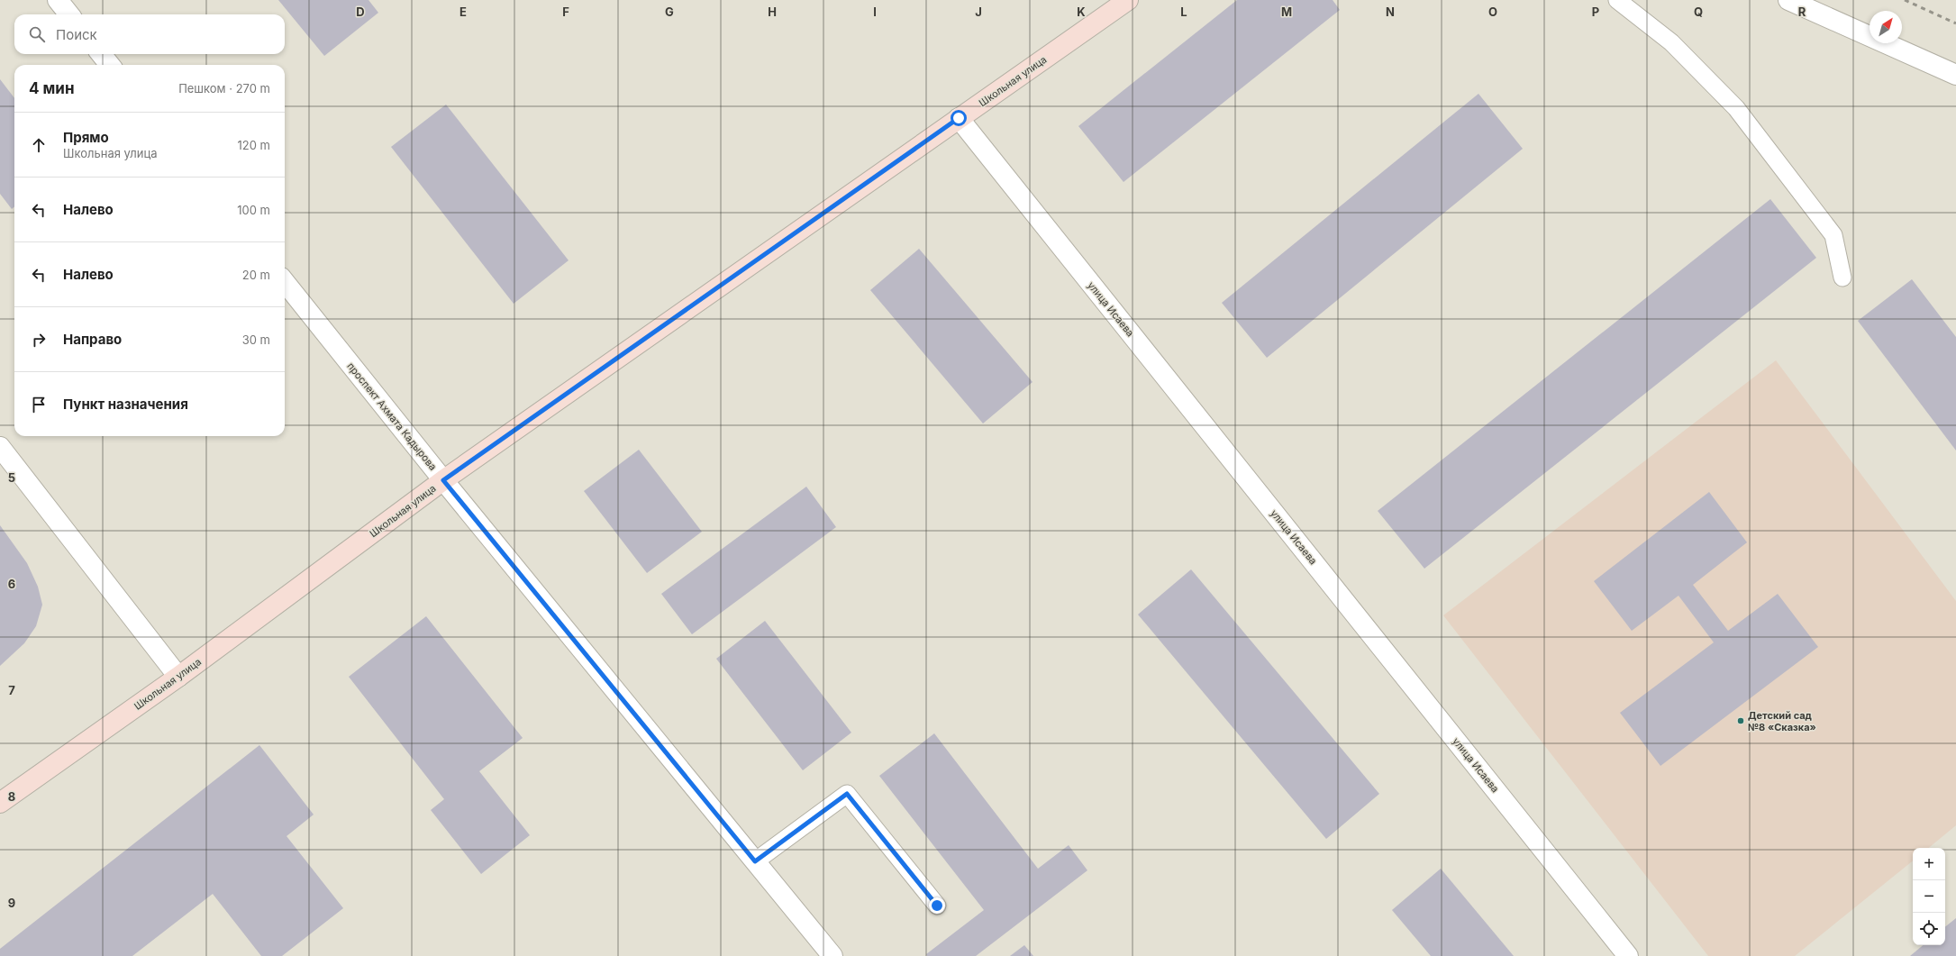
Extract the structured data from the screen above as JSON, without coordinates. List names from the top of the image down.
{
  "streets": {
    "street": ["Школьная улица", "улица Исаева", "проспект Ахмата Кадырова"]
  },
  "crossings": [
    ["Школьная улица", "улица Исаева"],
    ["Школьная улица", "проспект Ахмата Кадырова"]
  ],
  "places": ["Детский сад №8 «Сказка»"],
  "north": "top right",
  "page": {
    "search": "Поиск",
    "heading": ["4 мин", "Пешком · 270 m"],
    "list": [
      ["Прямо", "Школьная улица", "120 m"],
      ["Налево", "100 m"],
      ["Налево", "20 m"],
      ["Направо", "30 m"],
      "Пункт назначения"
    ],
    "map_buttons": ["+", "−"]
  },
  "grid": {
    "columns": [
      "D",
      "E",
      "F",
      "G",
      "H",
      "I",
      "J",
      "K",
      "L",
      "M",
      "N",
      "O",
      "P",
      "Q",
      "R"
    ],
    "rows": [
      "5",
      "6",
      "7",
      "8",
      "9"
    ]
  }
}
